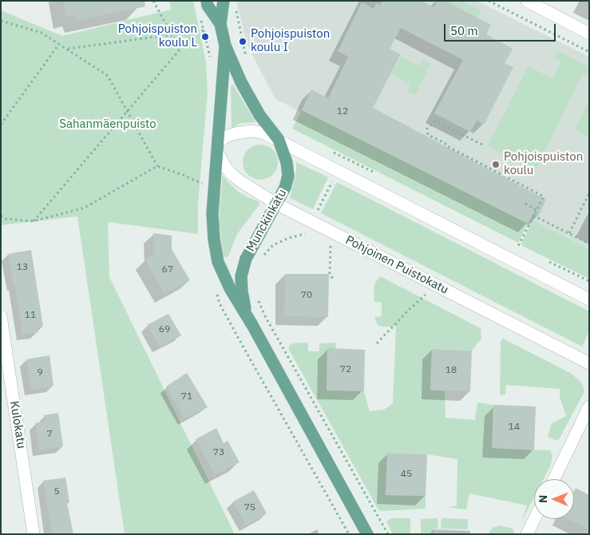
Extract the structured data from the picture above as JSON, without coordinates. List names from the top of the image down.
{
  "streets": {
    "main road": ["Munckinkatu"],
    "street": ["Pohjoinen Puistokatu", "Kulokatu"]
  },
  "crossings": [
    ["Munckinkatu", "Pohjoinen Puistokatu"]
  ],
  "parks": ["Sahanmäenpuisto"],
  "places": ["Pohjoispuiston koulu L", "Pohjoispuiston koulu I", "Pohjoispuiston koulu"],
  "house_numbers": [
    "12",
    "13",
    "67",
    "70",
    "11",
    "69",
    "72",
    "18",
    "9",
    "71",
    "14",
    "7",
    "73",
    "45",
    "5",
    "75"
  ],
  "scale_bar": "50 m",
  "north": "left"
}
